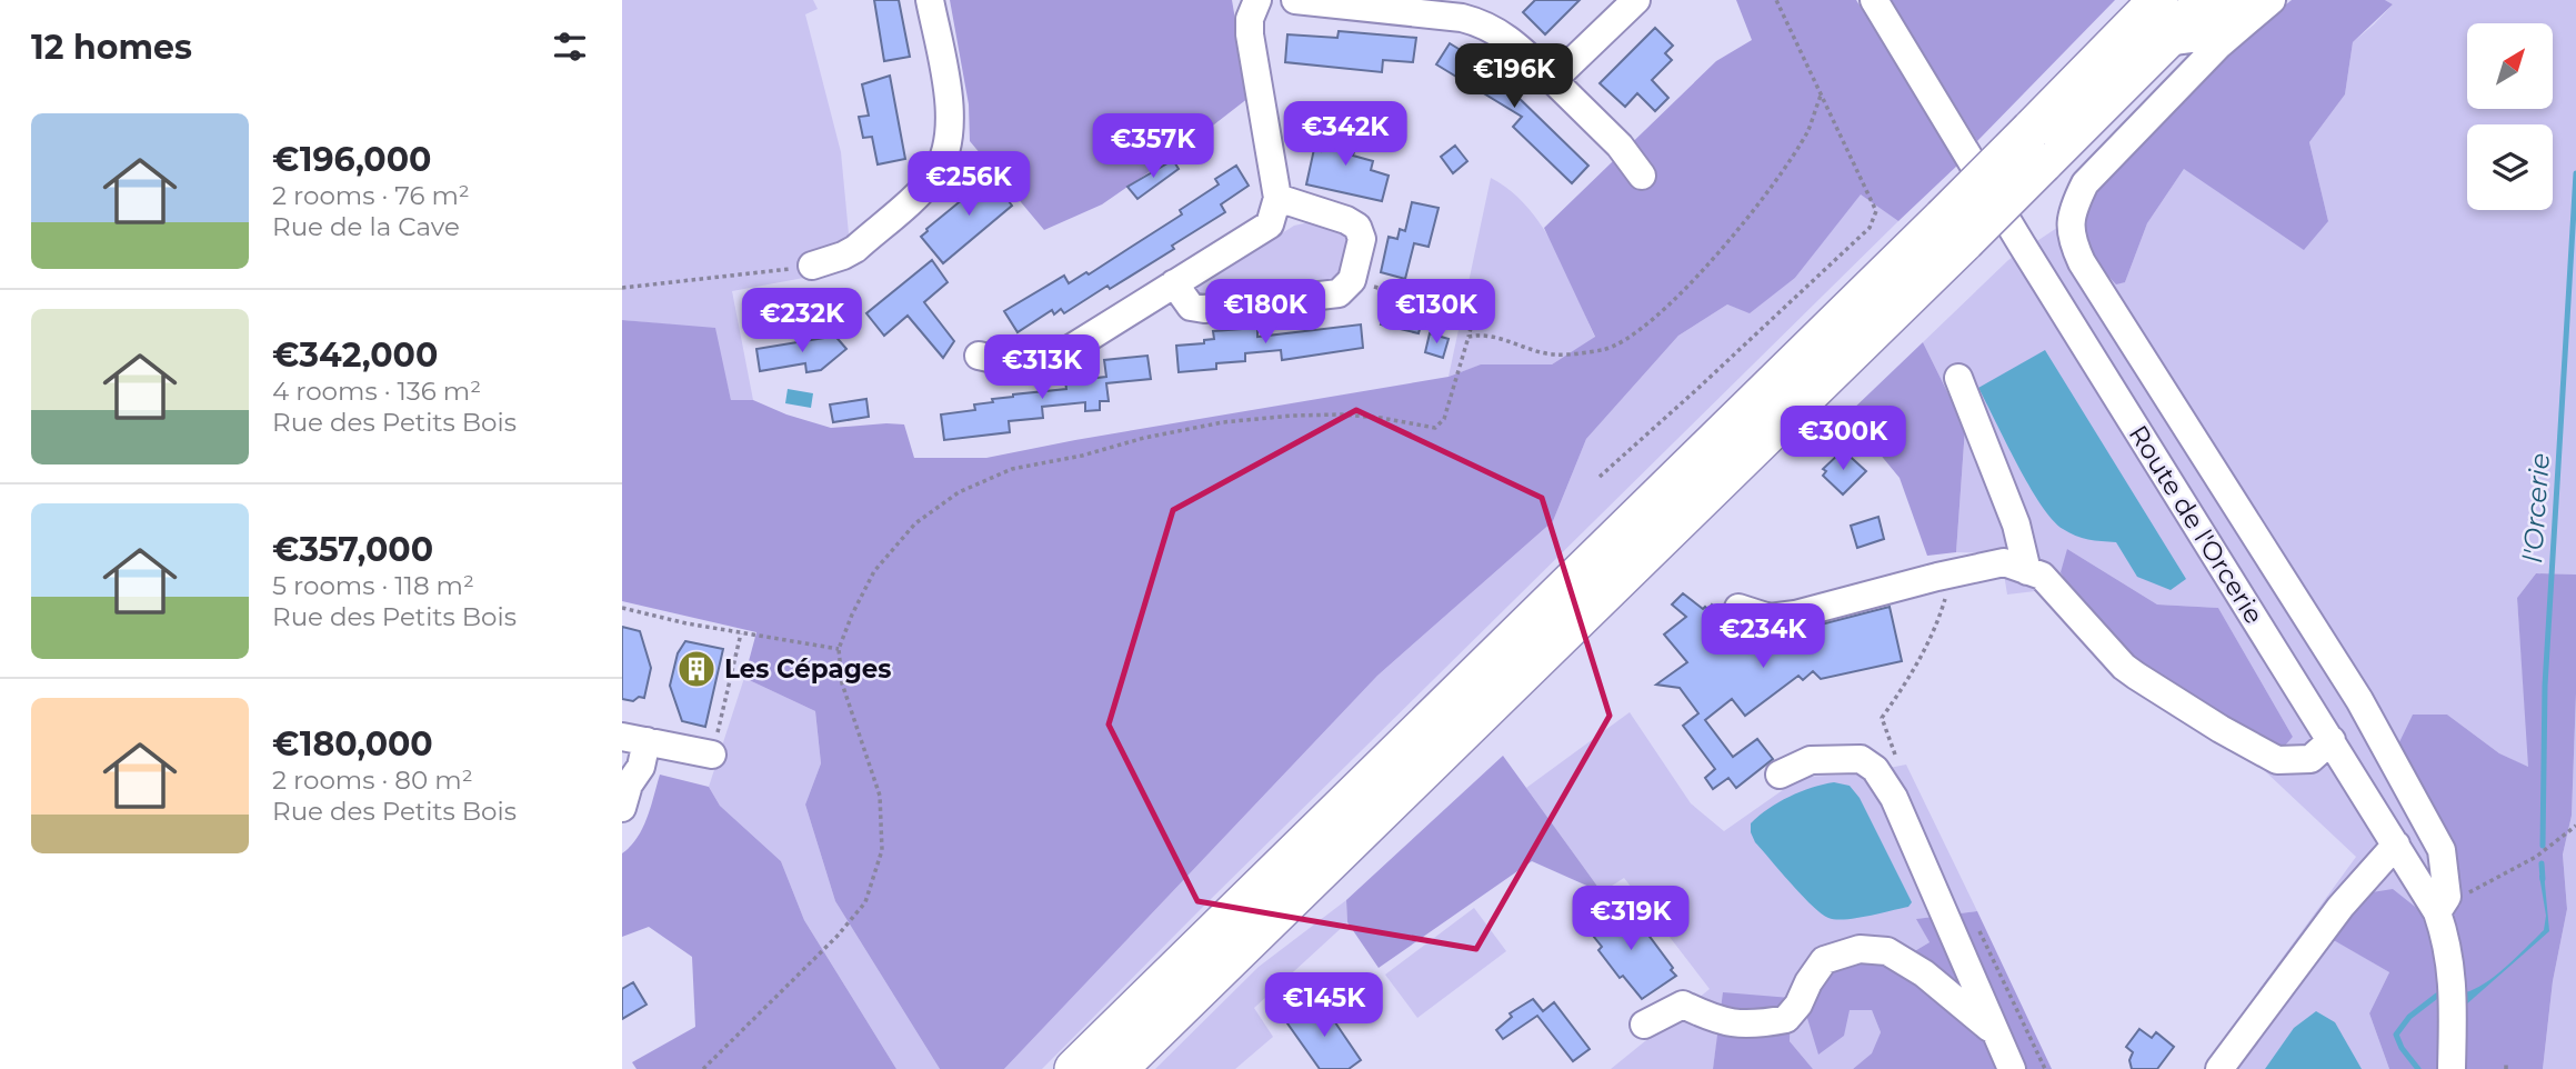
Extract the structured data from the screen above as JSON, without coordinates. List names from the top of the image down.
{
  "streets": {
    "street": ["Route de l'Orcerie"]
  },
  "water": ["l'Orcerie"],
  "places": {
    "building": ["Les Cépages"]
  },
  "north": "top right",
  "page": {
    "heading": "12 homes",
    "price": [
      "€196K",
      "€342K",
      "€357K",
      "€256K",
      "€180K",
      "€130K",
      "€232K",
      "€313K",
      "€300K",
      "€234K",
      "€319K",
      "€145K"
    ],
    "list": [
      {
        "name": "€196,000",
        "note": "2 rooms · 76 m² · Rue de la Cave"
      },
      {
        "name": "€342,000",
        "note": "4 rooms · 136 m² · Rue des Petits Bois"
      },
      {
        "name": "€357,000",
        "note": "5 rooms · 118 m² · Rue des Petits Bois"
      },
      {
        "name": "€180,000",
        "note": "2 rooms · 80 m² · Rue des Petits Bois"
      }
    ]
  }
}
